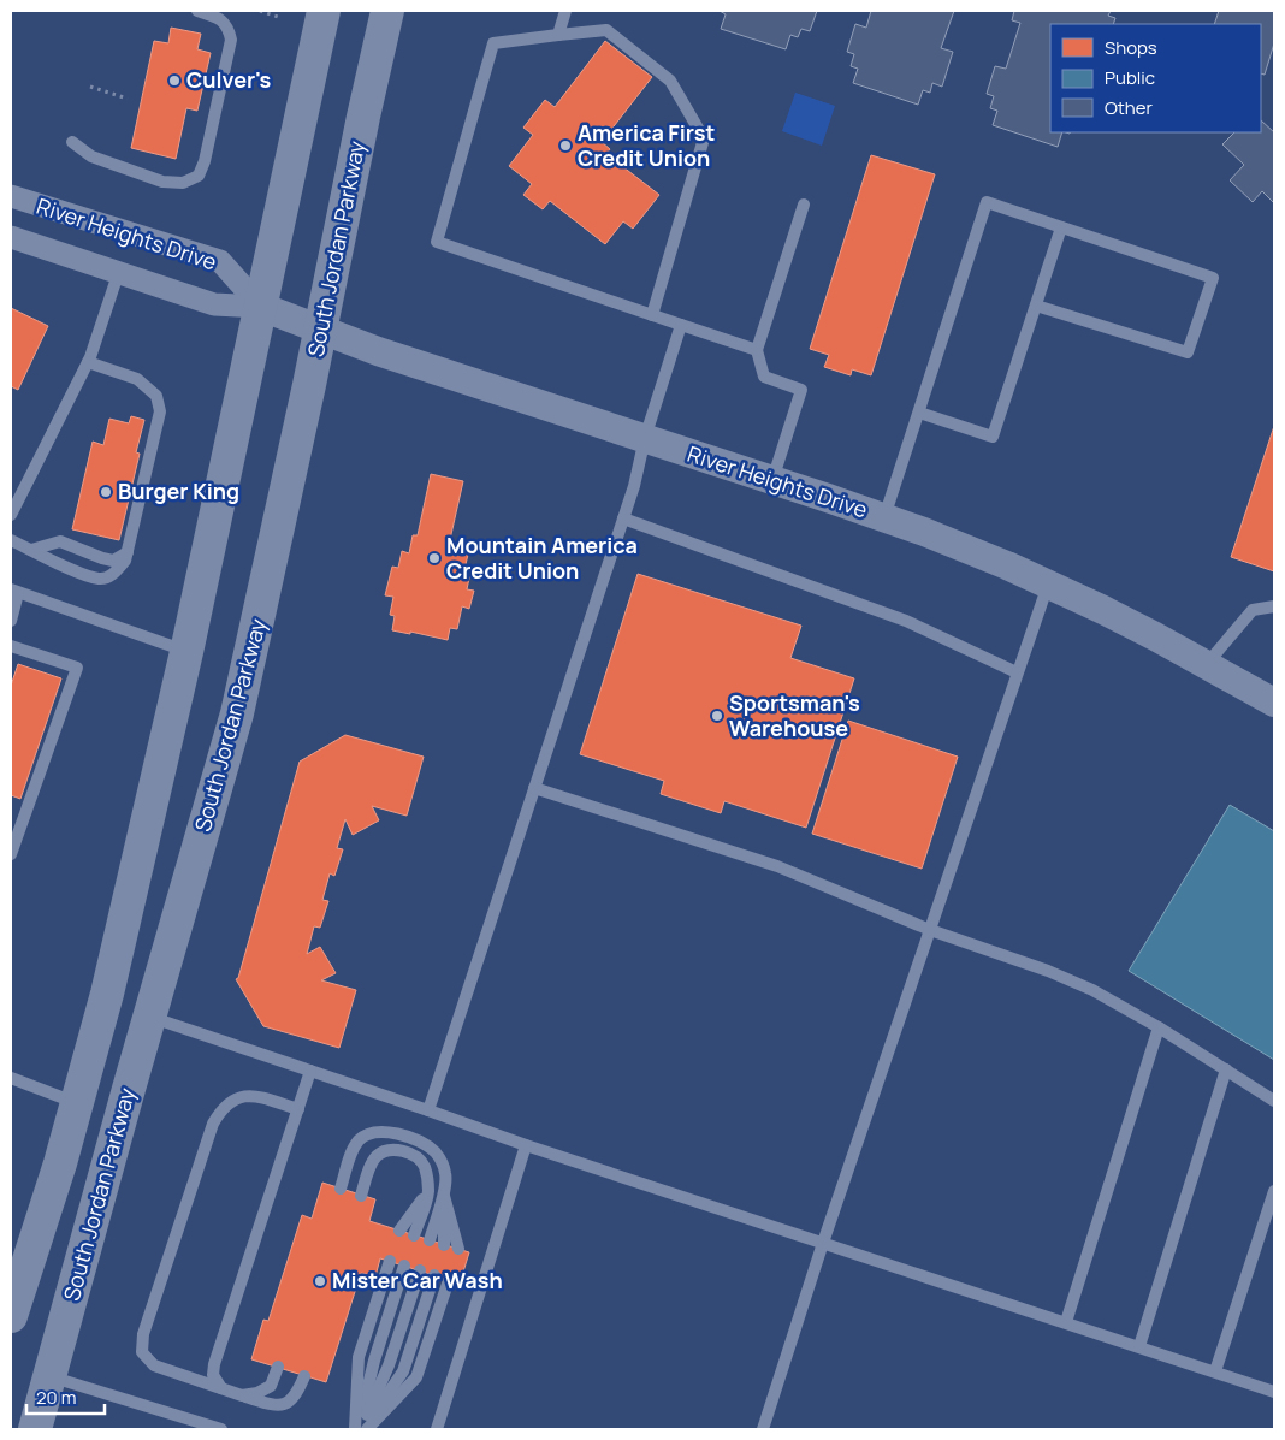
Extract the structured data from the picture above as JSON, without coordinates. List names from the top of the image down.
{
  "streets": {
    "main road": ["South Jordan Parkway"],
    "street": ["River Heights Drive"]
  },
  "crossings": [
    ["River Heights Drive", "South Jordan Parkway"]
  ],
  "places": [
    "Culver's",
    "America First Credit Union",
    "Burger King",
    "Mountain America Credit Union",
    "Sportsman's Warehouse",
    "Mister Car Wash"
  ],
  "legend": ["Shops", "Public", "Other"],
  "scale_bar": "20 m"
}
